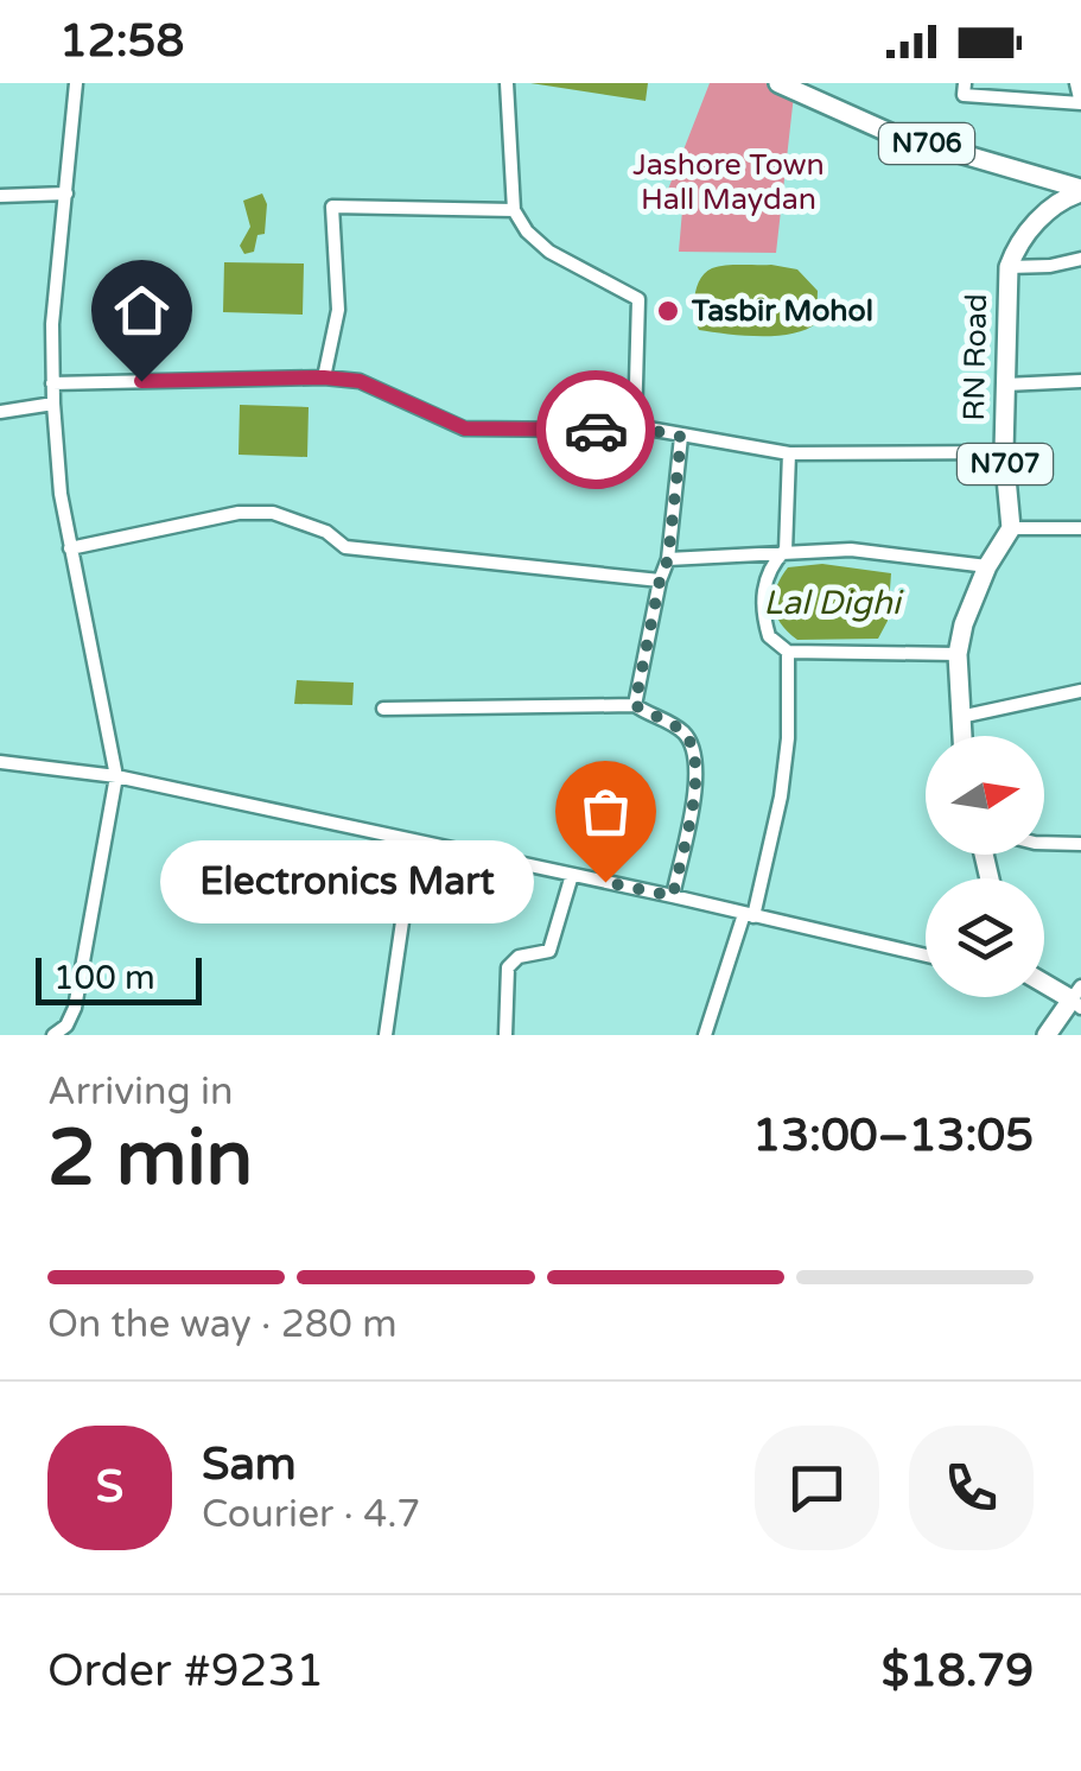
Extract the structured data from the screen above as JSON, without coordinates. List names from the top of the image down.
{
  "streets": {
    "highway": ["N706", "RN Road", "N707"]
  },
  "crossings": [
    ["N706", "RN Road"],
    ["RN Road", "N707"]
  ],
  "water": ["Lal Dighi"],
  "parks": ["Jashore Town Hall Maydan"],
  "places": ["Tasbir Mohol", "Electronics Mart"],
  "scale_bar": "100 m",
  "north": "right",
  "page": {
    "status": "12:58",
    "bubble": "Electronics Mart",
    "scale": "100 m",
    "heading": ["2 min", "Arriving in", "13:00–13:05"],
    "panel": [
      "Sam",
      "Courier · 4.7",
      "Order #9231",
      "$18.79"
    ],
    "bar": "On the way · 280 m",
    "round": "S"
  }
}
